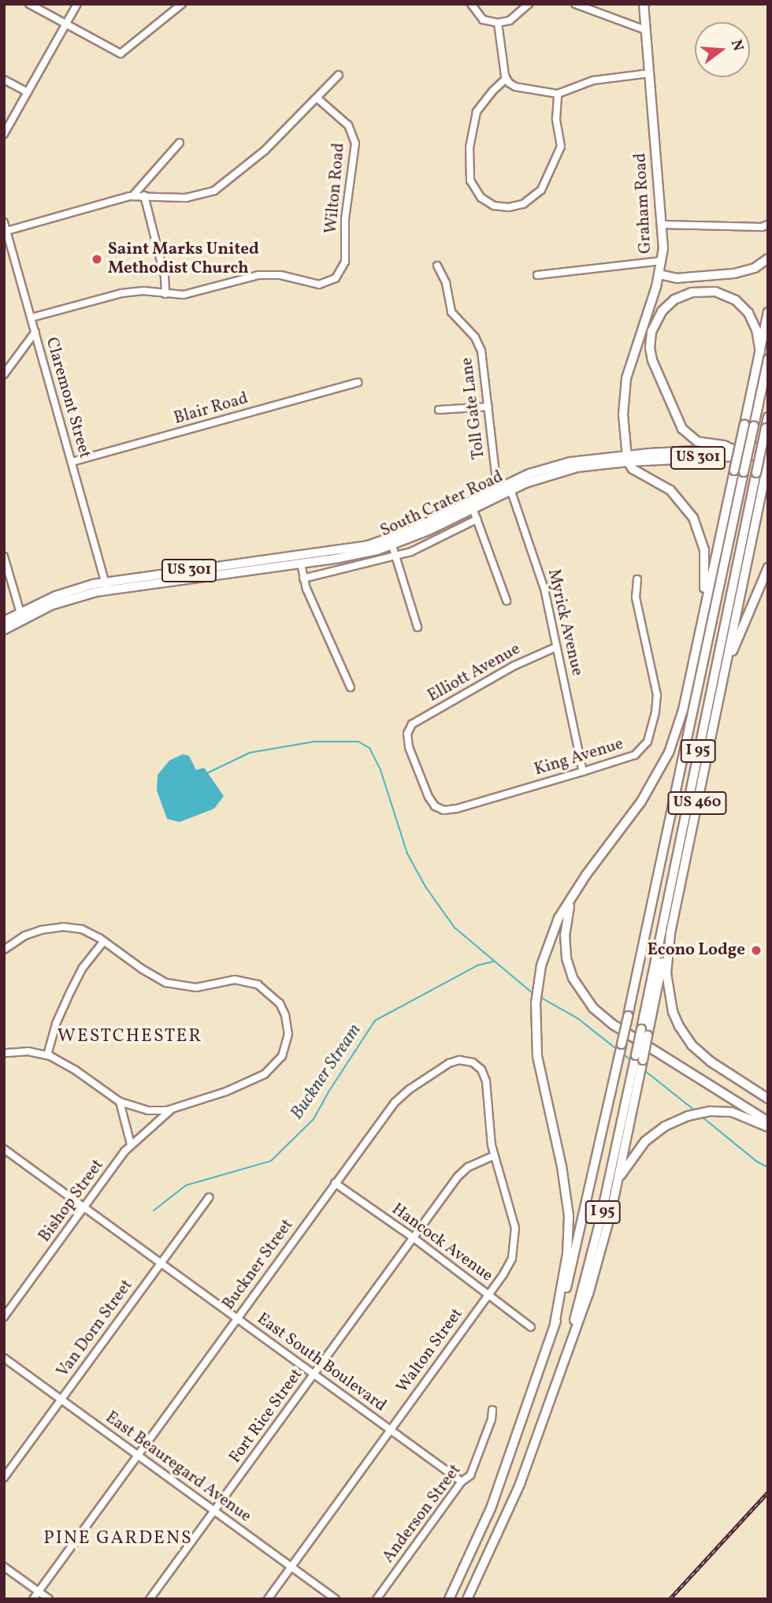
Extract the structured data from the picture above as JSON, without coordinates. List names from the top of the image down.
{
  "streets": {
    "highway": ["I 95", "US 460"],
    "main road": ["Graham Road", "US 301", "South Crater Road"],
    "street": [
      "Wilton Road",
      "Claremont Street",
      "Toll Gate Lane",
      "Blair Road",
      "Myrick Avenue",
      "Elliott Avenue",
      "King Avenue",
      "Bishop Street",
      "Hancock Avenue",
      "Buckner Street",
      "Van Dorn Street",
      "Walton Street",
      "East South Boulevard",
      "Fort Rice Street",
      "East Beauregard Avenue",
      "Anderson Street"
    ]
  },
  "crossings": [
    ["Wilton Road", "Claremont Street"],
    ["Graham Road", "South Crater Road"],
    ["Claremont Street", "Blair Road"],
    ["Claremont Street", "South Crater Road"],
    ["Toll Gate Lane", "South Crater Road"],
    ["South Crater Road", "Myrick Avenue"],
    ["Myrick Avenue", "Elliott Avenue"],
    ["Myrick Avenue", "King Avenue"],
    ["Elliott Avenue", "King Avenue"],
    ["I 95", "US 460"],
    ["Bishop Street", "East South Boulevard"],
    ["Hancock Avenue", "Buckner Street"],
    ["Hancock Avenue", "Walton Street"],
    ["Hancock Avenue", "Fort Rice Street"],
    ["Buckner Street", "Walton Street"],
    ["Buckner Street", "East South Boulevard"],
    ["Buckner Street", "Fort Rice Street"],
    ["Buckner Street", "East Beauregard Avenue"],
    ["Van Dorn Street", "East South Boulevard"],
    ["Van Dorn Street", "East Beauregard Avenue"],
    ["Walton Street", "East South Boulevard"],
    ["Walton Street", "Fort Rice Street"],
    ["Walton Street", "East Beauregard Avenue"],
    ["East South Boulevard", "Fort Rice Street"],
    ["East South Boulevard", "Anderson Street"],
    ["Fort Rice Street", "East Beauregard Avenue"]
  ],
  "districts": ["WESTCHESTER", "PINE GARDENS"],
  "water": ["Buckner Stream"],
  "places": ["Saint Marks United Methodist Church", "Econo Lodge"],
  "north": "right"
}
